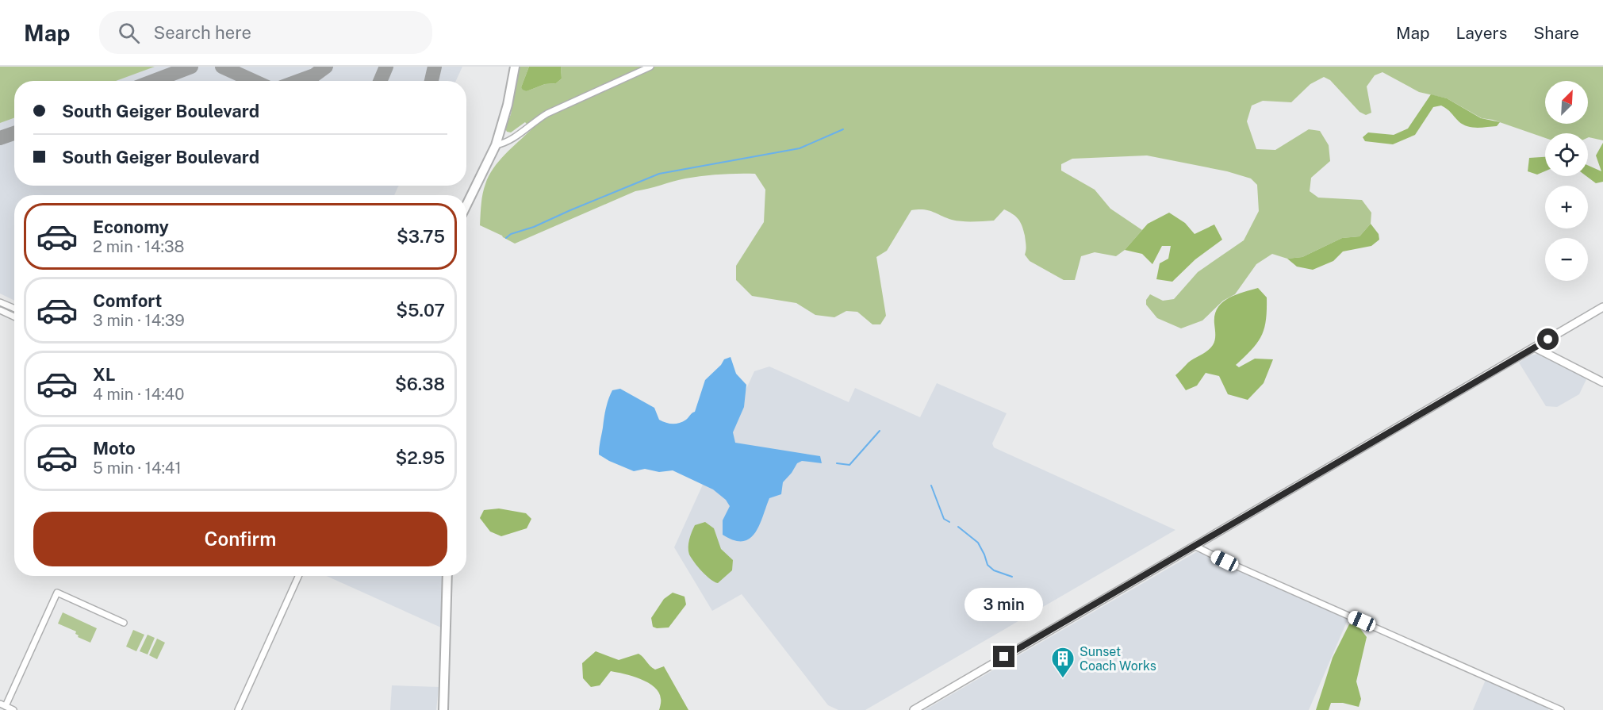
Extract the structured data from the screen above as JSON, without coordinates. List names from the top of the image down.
{
  "places": {
    "building": ["Sunset Coach Works"]
  },
  "north": "top right",
  "page": {
    "header": "Map",
    "search": "Search here",
    "nav": ["Map", "Layers", "Share"],
    "map_buttons": ["+", "−"],
    "banner": ["South Geiger Boulevard", "South Geiger Boulevard"],
    "list": [
      {
        "name": "Economy",
        "note": "2 min · 14:38",
        "value": "$3.75"
      },
      {
        "name": "Comfort",
        "note": "3 min · 14:39",
        "value": "$5.07"
      },
      {
        "name": "XL",
        "note": "4 min · 14:40",
        "value": "$6.38"
      },
      {
        "name": "Moto",
        "note": "5 min · 14:41",
        "value": "$2.95"
      }
    ],
    "buttons": "Confirm",
    "bubble": "3 min"
  }
}
